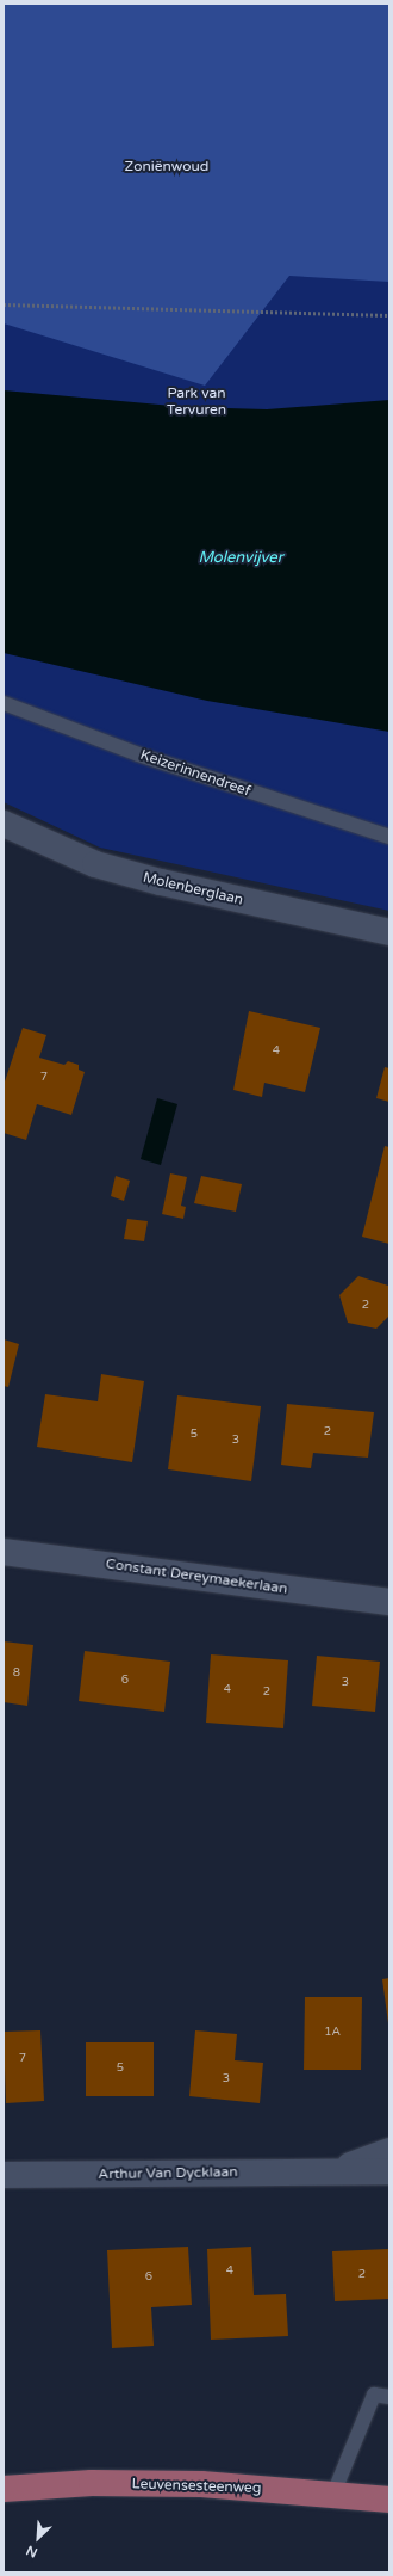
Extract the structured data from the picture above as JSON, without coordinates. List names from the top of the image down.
{
  "streets": {
    "main road": ["Leuvensesteenweg"],
    "street": ["Molenberglaan", "Constant Dereymaekerlaan", "Arthur Van Dycklaan"],
    "lane": ["Keizerinnendreef"]
  },
  "water": ["Molenvijver"],
  "parks": ["Zoniënwoud", "Park van Tervuren"],
  "house_numbers": [
    "4",
    "7",
    "2",
    "2",
    "5",
    "3",
    "8",
    "6",
    "3",
    "4",
    "2",
    "1A",
    "7",
    "5",
    "3",
    "4",
    "2",
    "6"
  ],
  "north": "bottom left"
}
